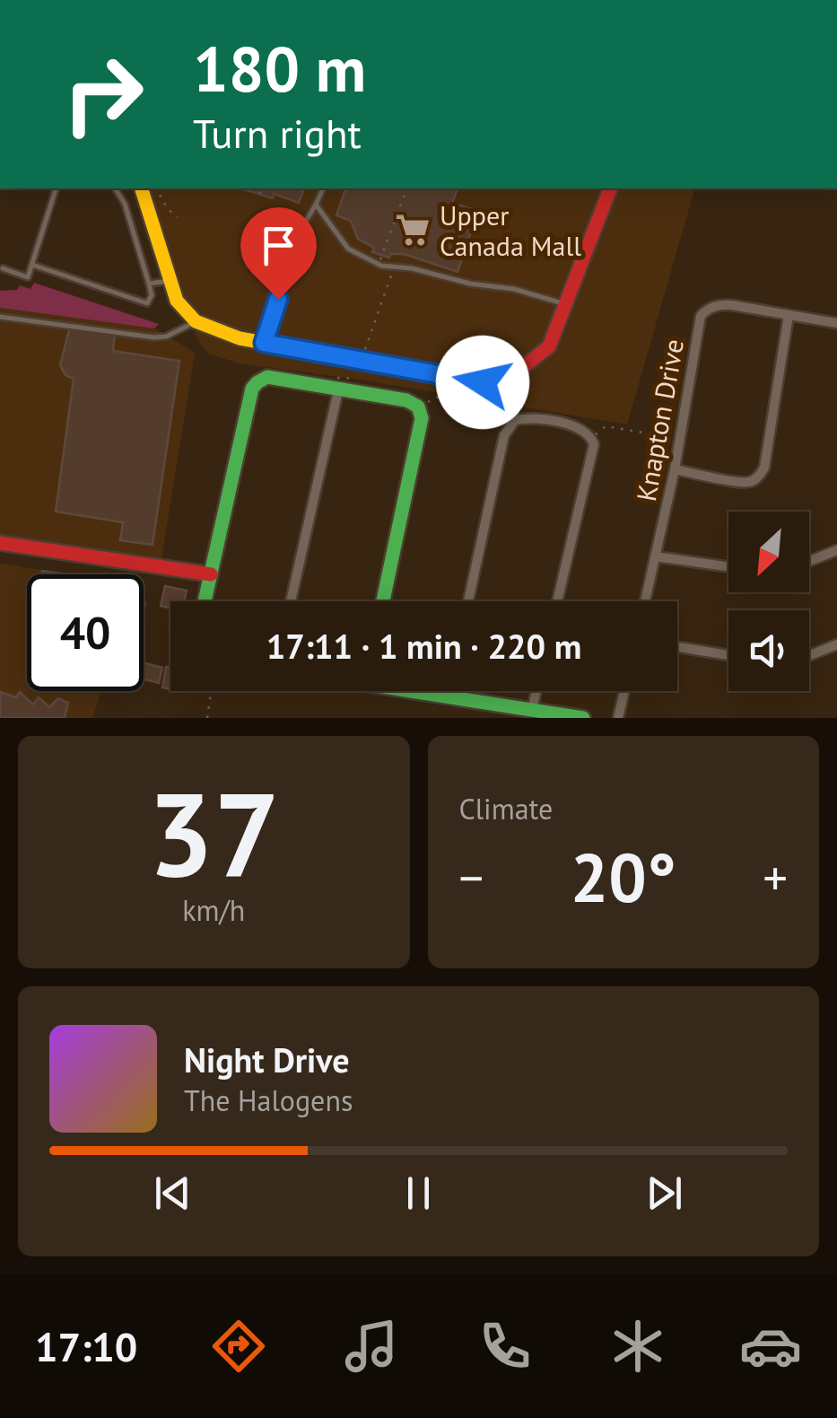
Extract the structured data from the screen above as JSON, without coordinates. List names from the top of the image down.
{
  "streets": {
    "street": ["Knapton Drive"]
  },
  "places": {
    "supermarket": ["Upper Canada Mall"]
  },
  "north": "bottom left",
  "page": {
    "turn": ["180 m", "Turn right"],
    "limit": "40",
    "trip": "17:11 · 1 min · 220 m",
    "tile": [
      ["37", "km/h"],
      "Climate"
    ],
    "heat": ["−", "20°", "+"],
    "song": ["Night Drive", "The Halogens"],
    "tabs": "17:10"
  }
}
